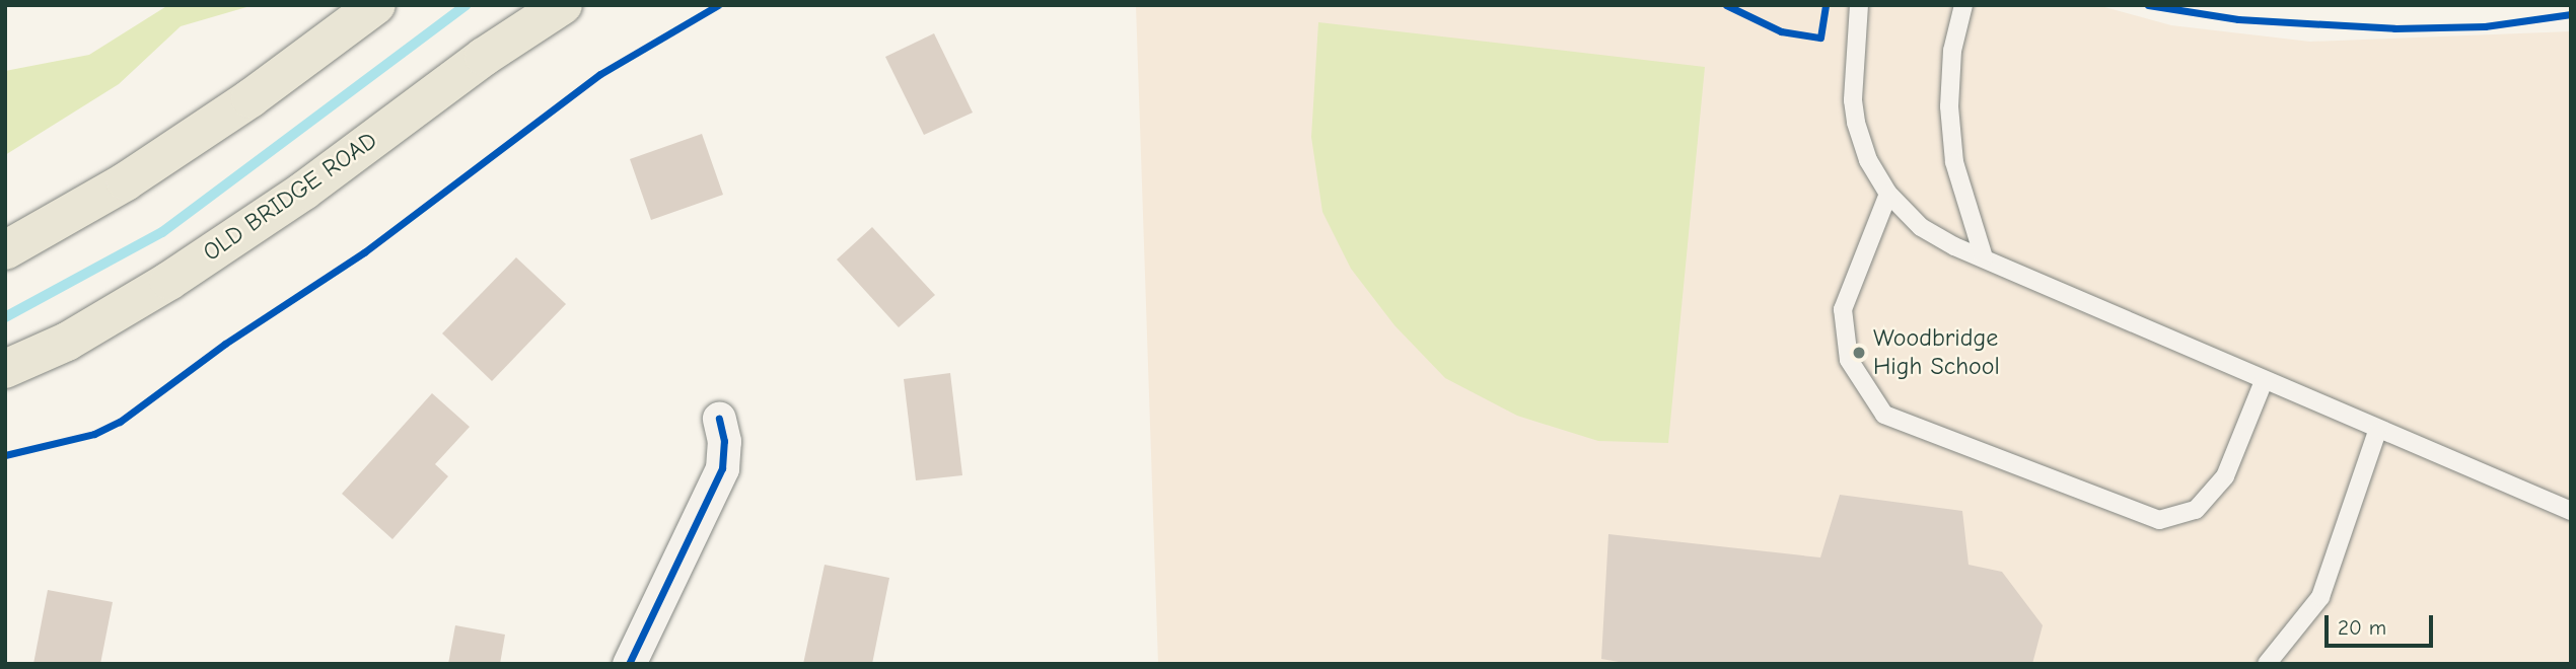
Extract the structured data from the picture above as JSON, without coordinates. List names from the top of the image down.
{
  "streets": {
    "main road": ["OLD BRIDGE ROAD"]
  },
  "places": ["Woodbridge High School"],
  "scale_bar": "20 m"
}
